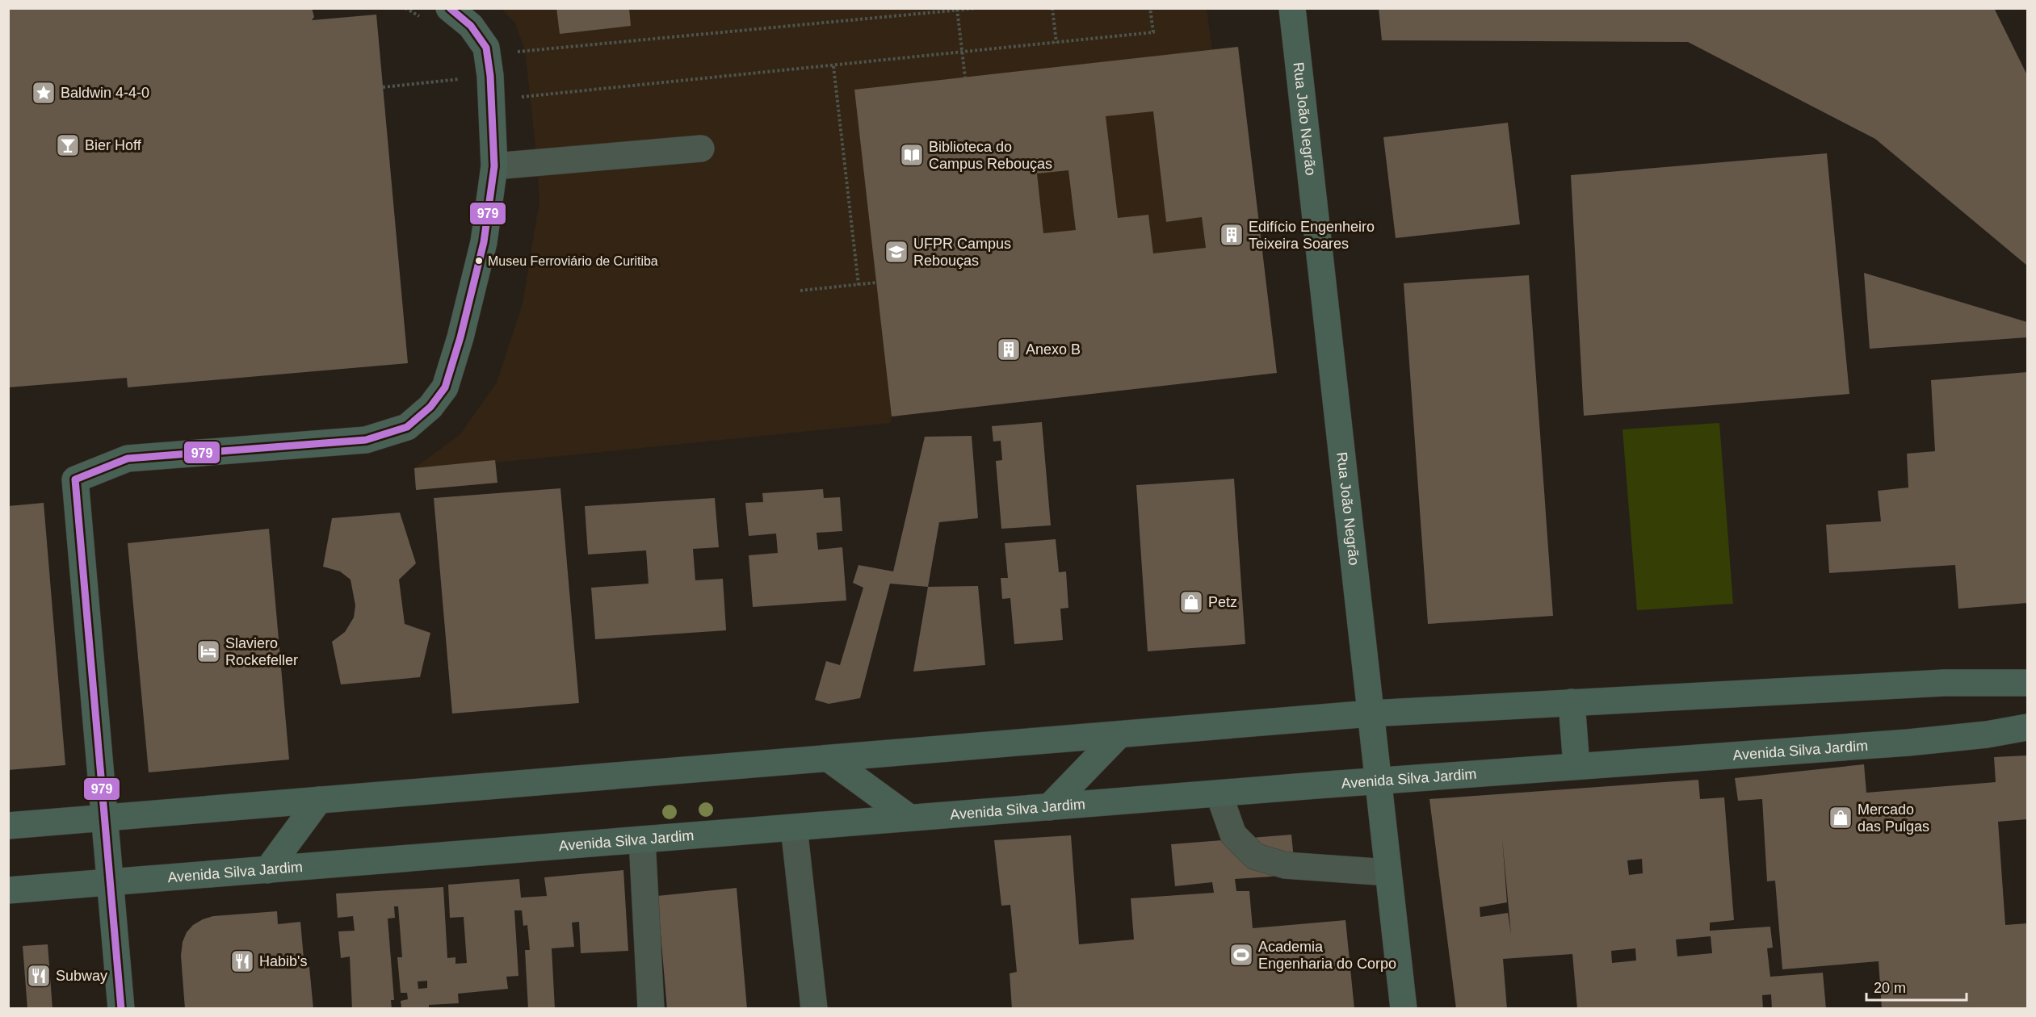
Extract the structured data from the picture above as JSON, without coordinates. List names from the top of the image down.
{
  "streets": {
    "main road": ["Rua João Negrão", "Avenida Silva Jardim"]
  },
  "crossings": [
    ["Rua João Negrão", "Avenida Silva Jardim"]
  ],
  "places": {
    "place": ["Baldwin 4-4-0"],
    "bar": ["Bier Hoff"],
    "library": ["Biblioteca do Campus Rebouças"],
    "building": ["Edifício Engenheiro Teixeira Soares", "Anexo B"],
    "school or university": ["UFPR Campus Rebouças"],
    "other": ["Museu Ferroviário de Curitiba"],
    "shop": ["Petz", "Mercado das Pulgas"],
    "hotel": ["Slaviero Rockefeller"],
    "sports": ["Academia Engenharia do Corpo"],
    "restaurant": ["Habib's", "Subway"]
  },
  "lines": ["transit line 979"],
  "scale_bar": "20 m"
}
